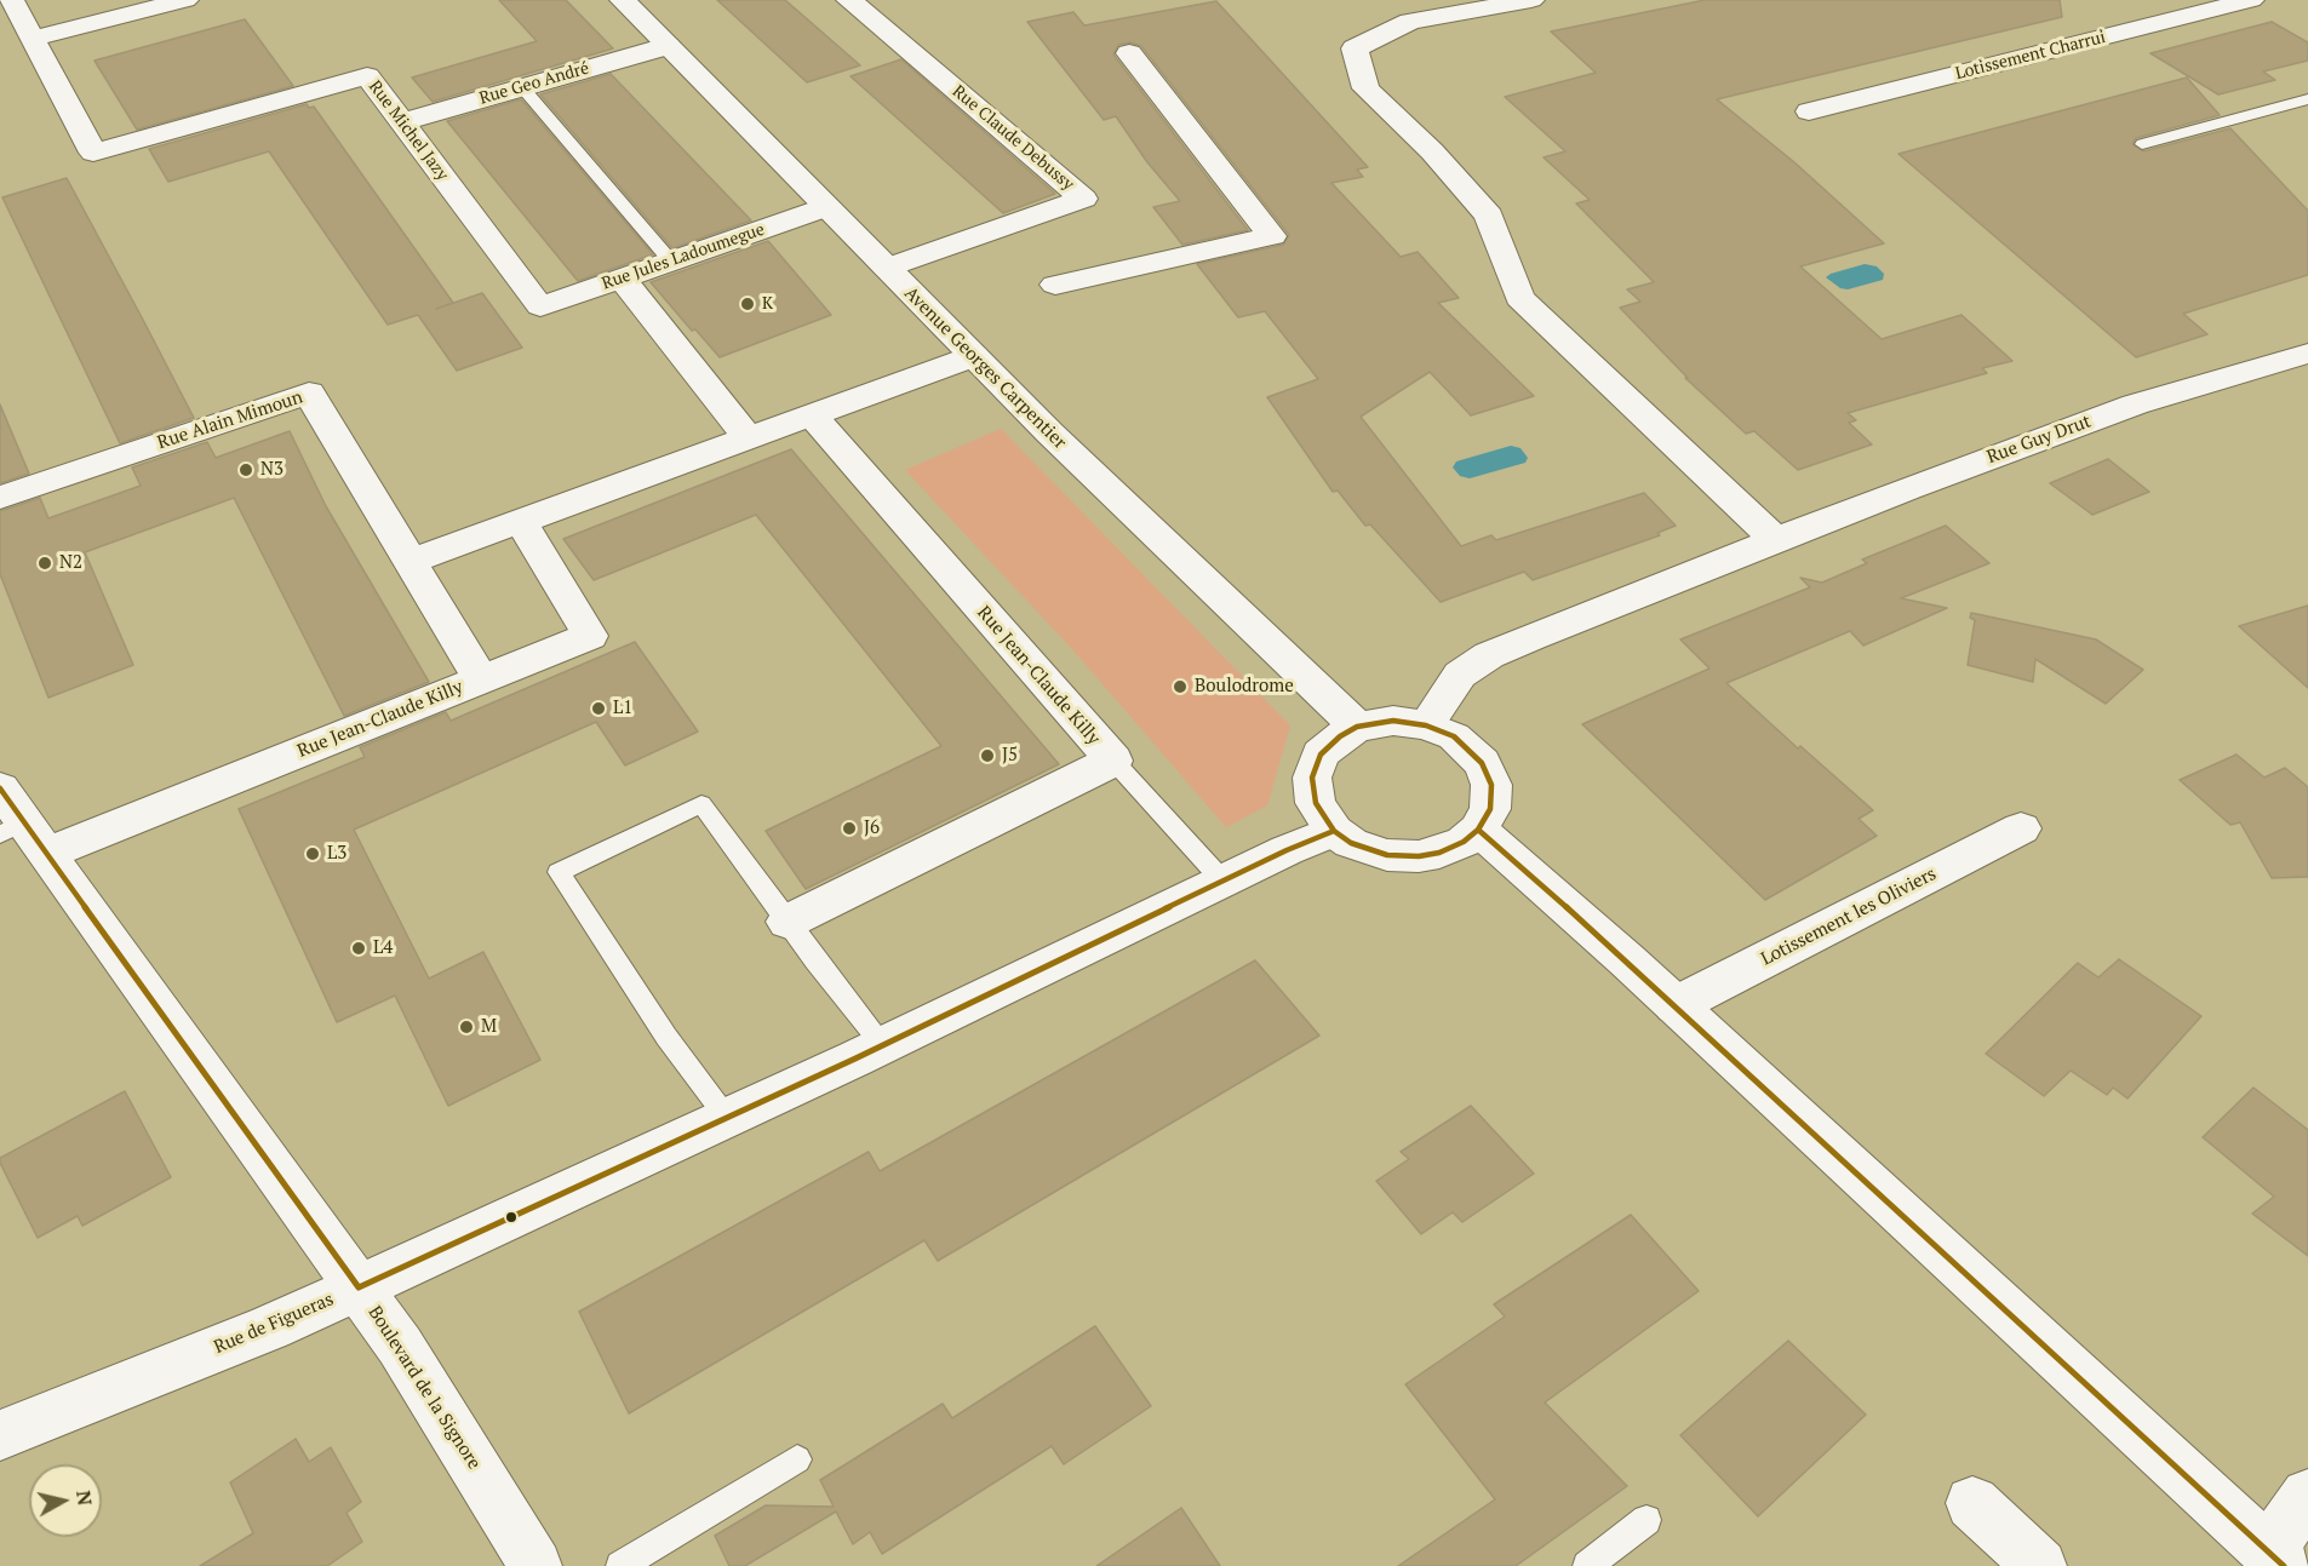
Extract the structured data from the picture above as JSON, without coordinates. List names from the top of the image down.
{
  "streets": {
    "street": [
      "Lotissement Charrui",
      "Rue Geo André",
      "Rue Michel Jazy",
      "Rue Claude Debussy",
      "Rue Jules Ladoumegue",
      "Avenue Georges Carpentier",
      "Rue Alain Mimoun",
      "Rue Guy Drut",
      "Rue Jean-Claude Killy",
      "Lotissement les Oliviers",
      "Rue de Figueras",
      "Boulevard de la Signore"
    ]
  },
  "crossings": [
    ["Rue Geo André", "Rue Michel Jazy"],
    ["Rue Geo André", "Avenue Georges Carpentier"],
    ["Rue Michel Jazy", "Rue Jules Ladoumegue"],
    ["Rue Claude Debussy", "Avenue Georges Carpentier"],
    ["Rue Jules Ladoumegue", "Avenue Georges Carpentier"],
    ["Avenue Georges Carpentier", "Rue Guy Drut"],
    ["Avenue Georges Carpentier", "Rue de Figueras"],
    ["Rue Alain Mimoun", "Rue Jean-Claude Killy"],
    ["Rue Guy Drut", "Rue de Figueras"],
    ["Rue Jean-Claude Killy", "Boulevard de la Signore"],
    ["Rue de Figueras", "Boulevard de la Signore"]
  ],
  "places": [
    "K",
    "N3",
    "N2",
    "Boulodrome",
    "L1",
    "J5",
    "J6",
    "L3",
    "L4",
    "M"
  ],
  "north": "right"
}
